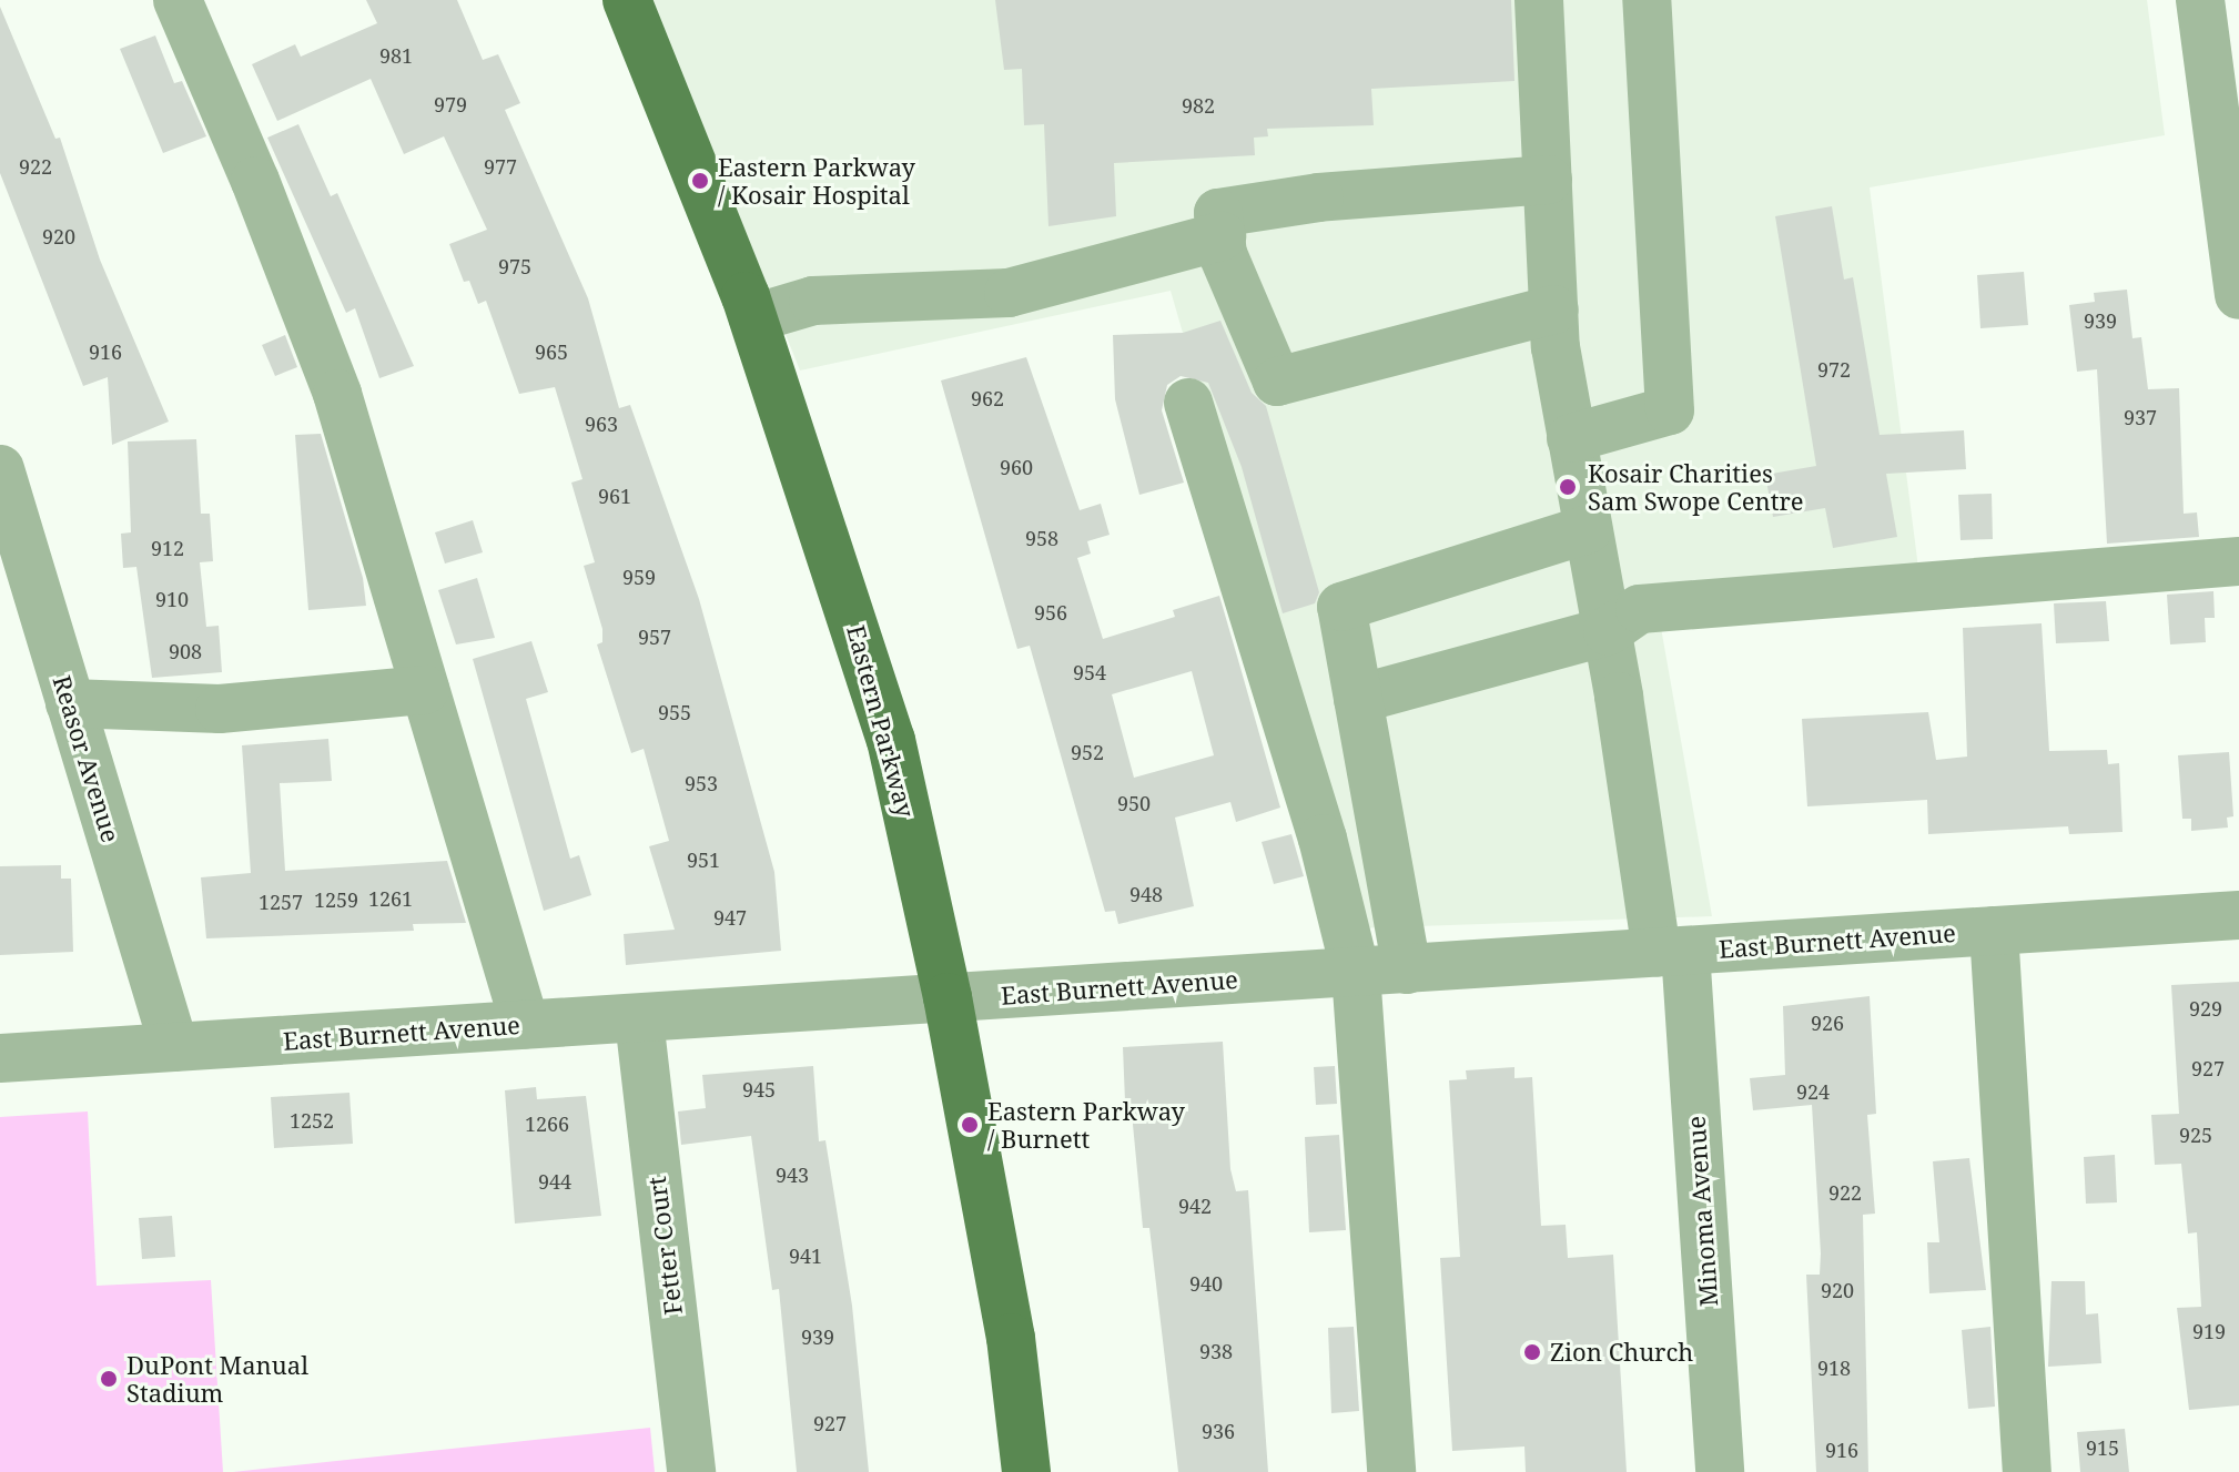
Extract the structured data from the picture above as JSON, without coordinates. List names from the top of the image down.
{
  "streets": {
    "main road": ["Eastern Parkway"],
    "street": [
      "Reasor Avenue",
      "East Burnett Avenue",
      "Minoma Avenue",
      "Fetter Court"
    ]
  },
  "crossings": [
    ["Eastern Parkway", "East Burnett Avenue"],
    ["Reasor Avenue", "East Burnett Avenue"],
    ["East Burnett Avenue", "Minoma Avenue"],
    ["East Burnett Avenue", "Fetter Court"]
  ],
  "places": [
    "Eastern Parkway / Kosair Hospital",
    "Kosair Charities Sam Swope Centre",
    "Eastern Parkway / Burnett",
    "Zion Church",
    "DuPont Manual Stadium"
  ],
  "house_numbers": [
    "981",
    "979",
    "982",
    "922",
    "977",
    "920",
    "975",
    "939",
    "916",
    "965",
    "972",
    "962",
    "937",
    "963",
    "960",
    "961",
    "958",
    "912",
    "959",
    "910",
    "956",
    "957",
    "908",
    "954",
    "955",
    "952",
    "953",
    "950",
    "951",
    "948",
    "1261",
    "1259",
    "1257",
    "947",
    "929",
    "926",
    "927",
    "945",
    "924",
    "1252",
    "1266",
    "925",
    "943",
    "944",
    "922",
    "942",
    "941",
    "940",
    "920",
    "919",
    "939",
    "938",
    "918",
    "927",
    "936",
    "915",
    "916"
  ]
}
